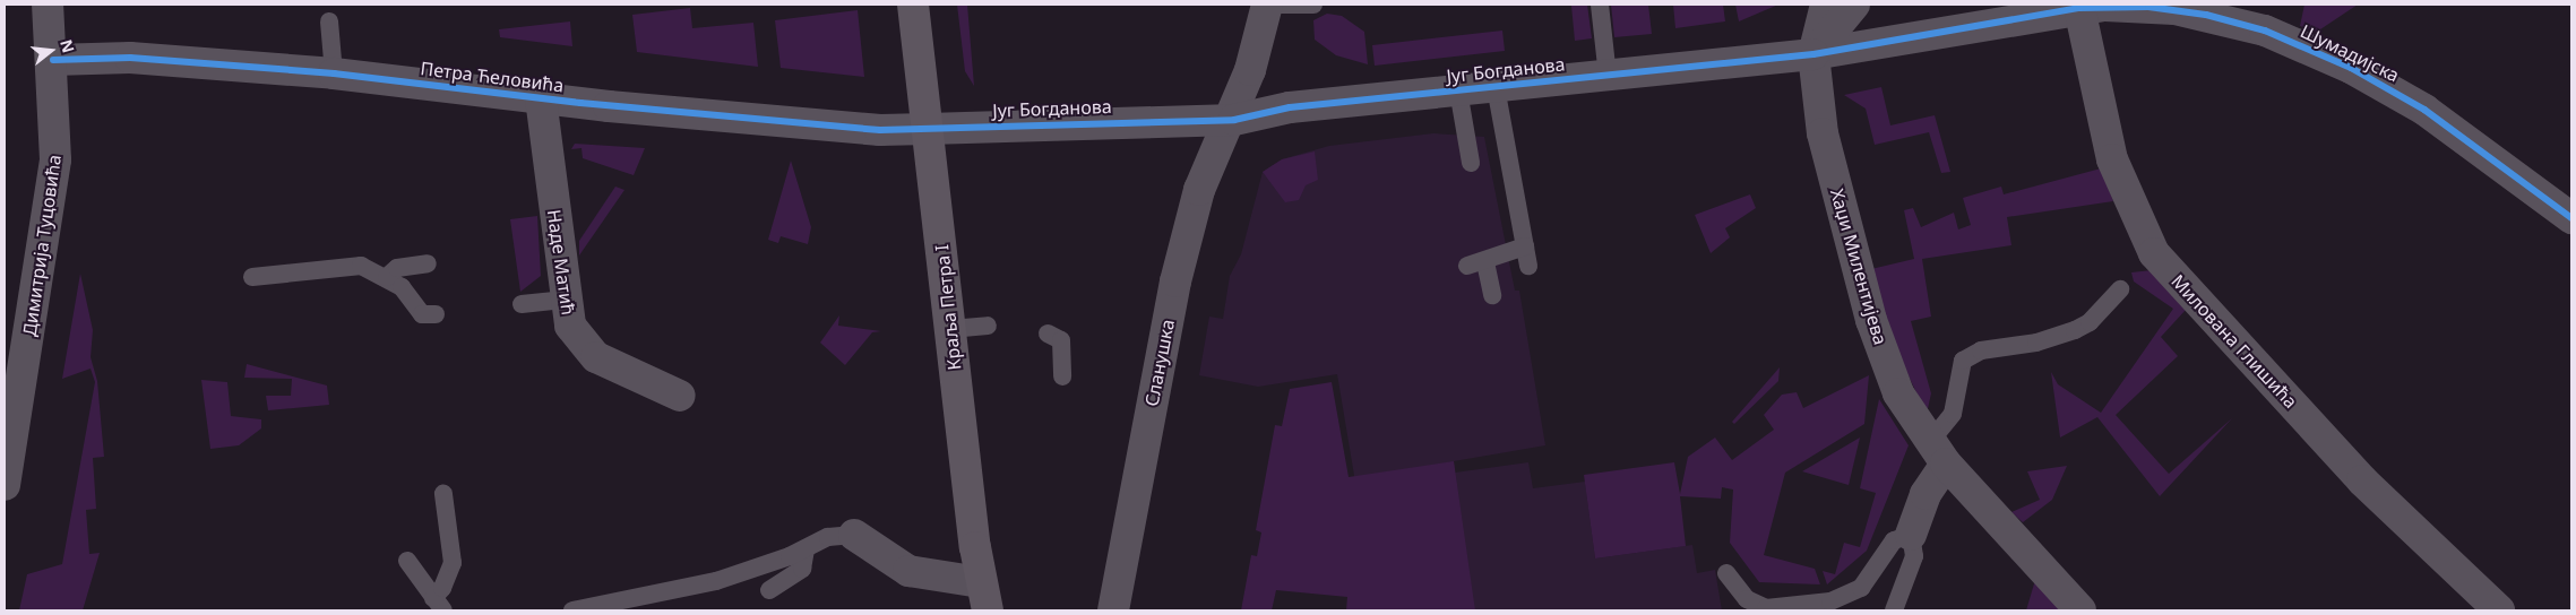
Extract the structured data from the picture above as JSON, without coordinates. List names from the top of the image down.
{
  "streets": {
    "main road": ["Краља Петра I"],
    "street": [
      "Шумадијска",
      "Југ Богданова",
      "Петра Ћеловића",
      "Димитрија Туцовића",
      "Наде Матић",
      "Хаџи Милентијева",
      "Милована Глишића",
      "Сланушка"
    ]
  },
  "crossings": [
    ["Шумадијска", "Југ Богданова"],
    ["Шумадијска", "Милована Глишића"],
    ["Југ Богданова", "Петра Ћеловића"],
    ["Југ Богданова", "Хаџи Милентијева"],
    ["Југ Богданова", "Краља Петра I"],
    ["Југ Богданова", "Милована Глишића"],
    ["Југ Богданова", "Сланушка"],
    ["Петра Ћеловића", "Димитрија Туцовића"],
    ["Петра Ћеловића", "Наде Матић"],
    ["Петра Ћеловића", "Краља Петра I"]
  ],
  "north": "right"
}
